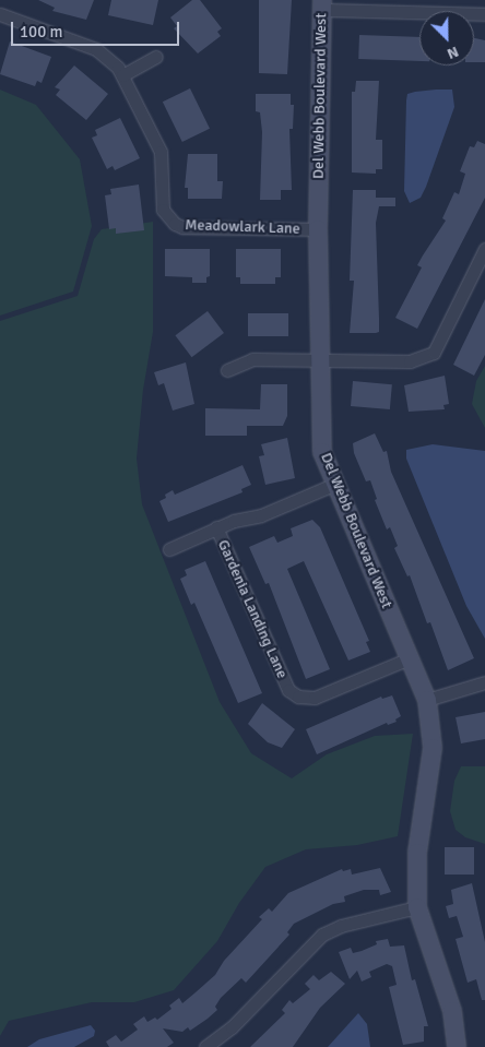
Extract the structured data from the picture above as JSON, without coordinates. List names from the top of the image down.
{
  "streets": {
    "street": ["Del Webb Boulevard West", "Meadowlark Lane", "Gardenia Landing Lane"]
  },
  "crossings": [
    ["Del Webb Boulevard West", "Meadowlark Lane"],
    ["Del Webb Boulevard West", "Gardenia Landing Lane"]
  ],
  "scale_bar": "100 m",
  "north": "bottom right"
}
